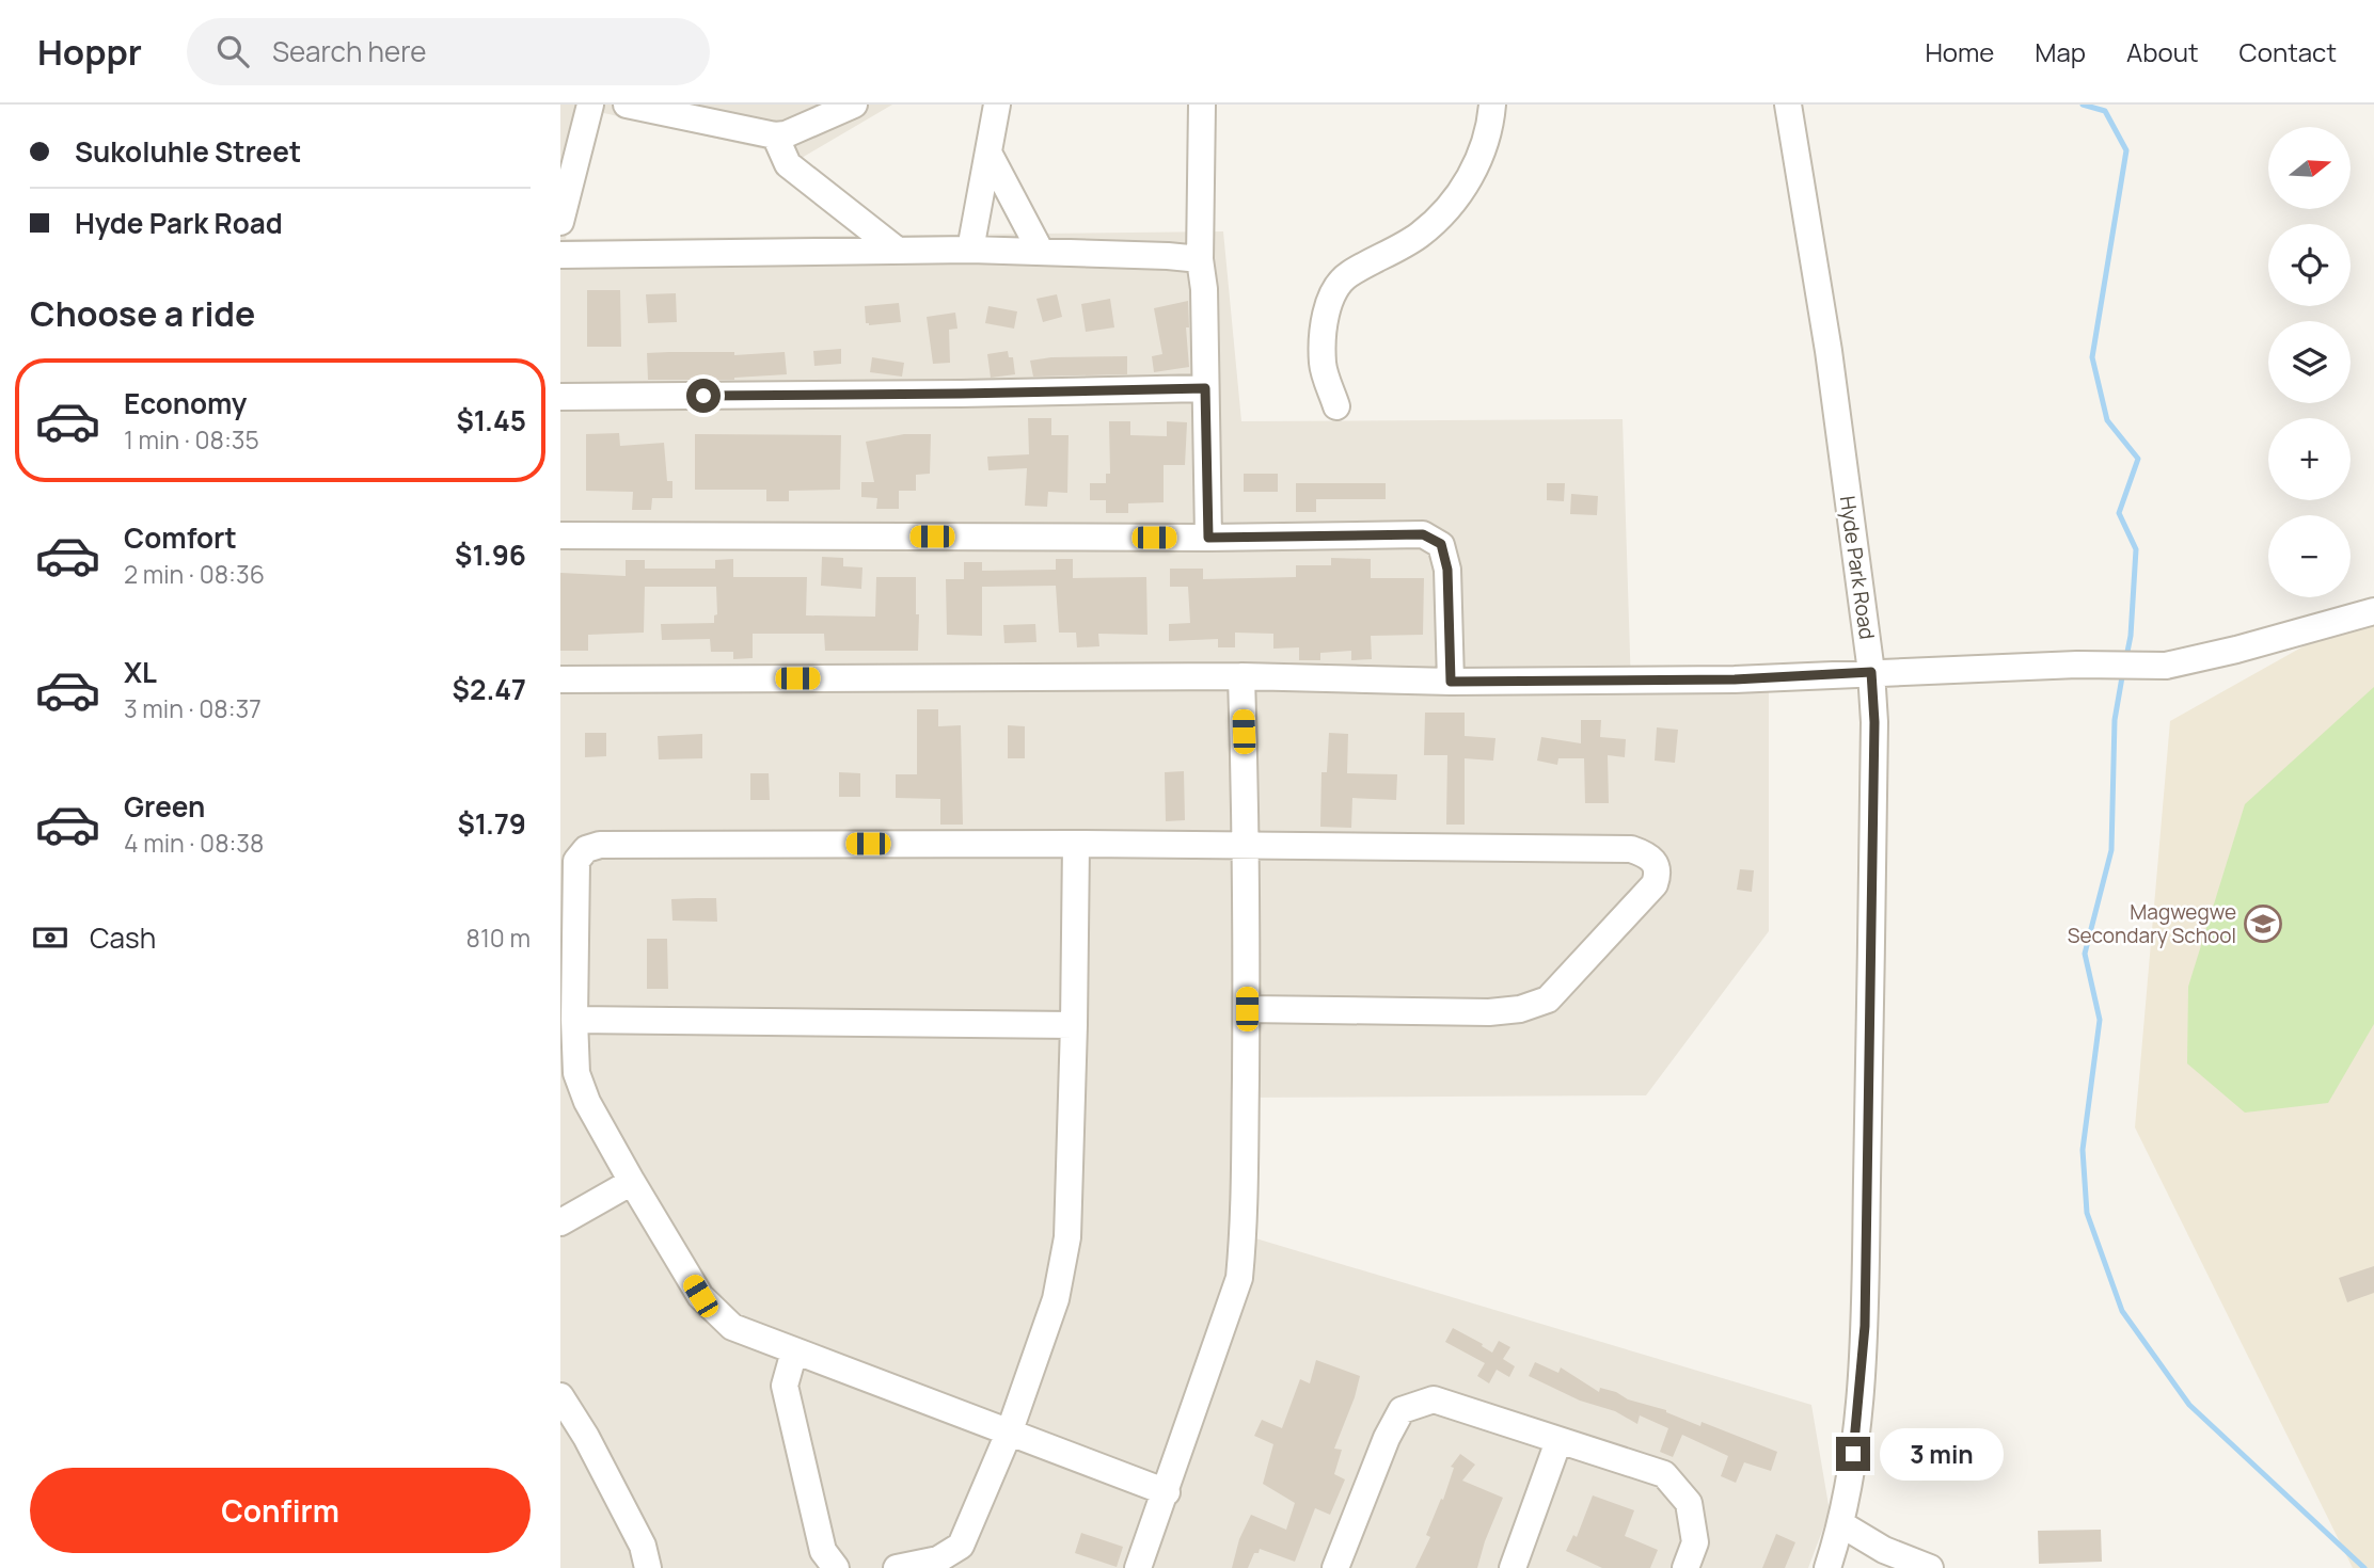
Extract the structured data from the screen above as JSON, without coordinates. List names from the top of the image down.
{
  "streets": {
    "street": ["Hyde Park Road"]
  },
  "places": {
    "school or university": ["Magwegwe Secondary School"]
  },
  "north": "right",
  "page": {
    "header": "Hoppr",
    "search": "Search here",
    "nav": [
      "Home",
      "Map",
      "About",
      "Contact"
    ],
    "banner": ["Sukoluhle Street", "Hyde Park Road"],
    "map_buttons": ["+", "−"],
    "heading": "Choose a ride",
    "list": [
      {
        "name": "Economy",
        "note": "1 min · 08:35",
        "value": "$1.45"
      },
      {
        "name": "Comfort",
        "note": "2 min · 08:36",
        "value": "$1.96"
      },
      {
        "name": "XL",
        "note": "3 min · 08:37",
        "value": "$2.47"
      },
      {
        "name": "Green",
        "note": "4 min · 08:38",
        "value": "$1.79"
      }
    ],
    "pay": ["Cash", "810 m"],
    "bubble": "3 min",
    "buttons": "Confirm"
  }
}
